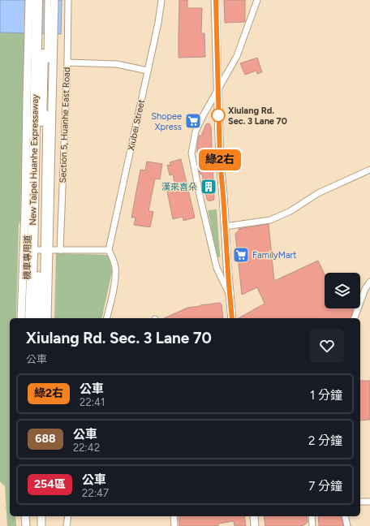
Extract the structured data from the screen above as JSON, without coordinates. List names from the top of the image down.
{
  "streets": {
    "highway": ["New Taipei Huanhe Expressaway"],
    "street": ["Section 5, Huanhe East Road", "Xiubei Street", "機車專用道"]
  },
  "crossings": [
    ["Section 5, Huanhe East Road", "New Taipei Huanhe Expressaway"],
    ["Section 5, Huanhe East Road", "機車專用道"],
    ["New Taipei Huanhe Expressaway", "機車專用道"]
  ],
  "places": {
    "other": ["Xiulang Rd. Sec. 3 Lane 70"],
    "supermarket": ["Shopee Xpress", "FamilyMart"],
    "building": ["漢來喜朵"]
  },
  "lines": ["bus line 綠2右"],
  "page": {
    "on_map": "綠2右",
    "heading": ["Xiulang Rd. Sec. 3 Lane 70", "公車"],
    "list": [
      {
        "mark": "綠2右",
        "name": "公車",
        "note": "22:41",
        "value": "1 分鐘"
      },
      {
        "mark": "688",
        "name": "公車",
        "note": "22:42",
        "value": "2 分鐘"
      },
      {
        "mark": "254區",
        "name": "公車",
        "note": "22:47",
        "value": "7 分鐘"
      }
    ]
  }
}
